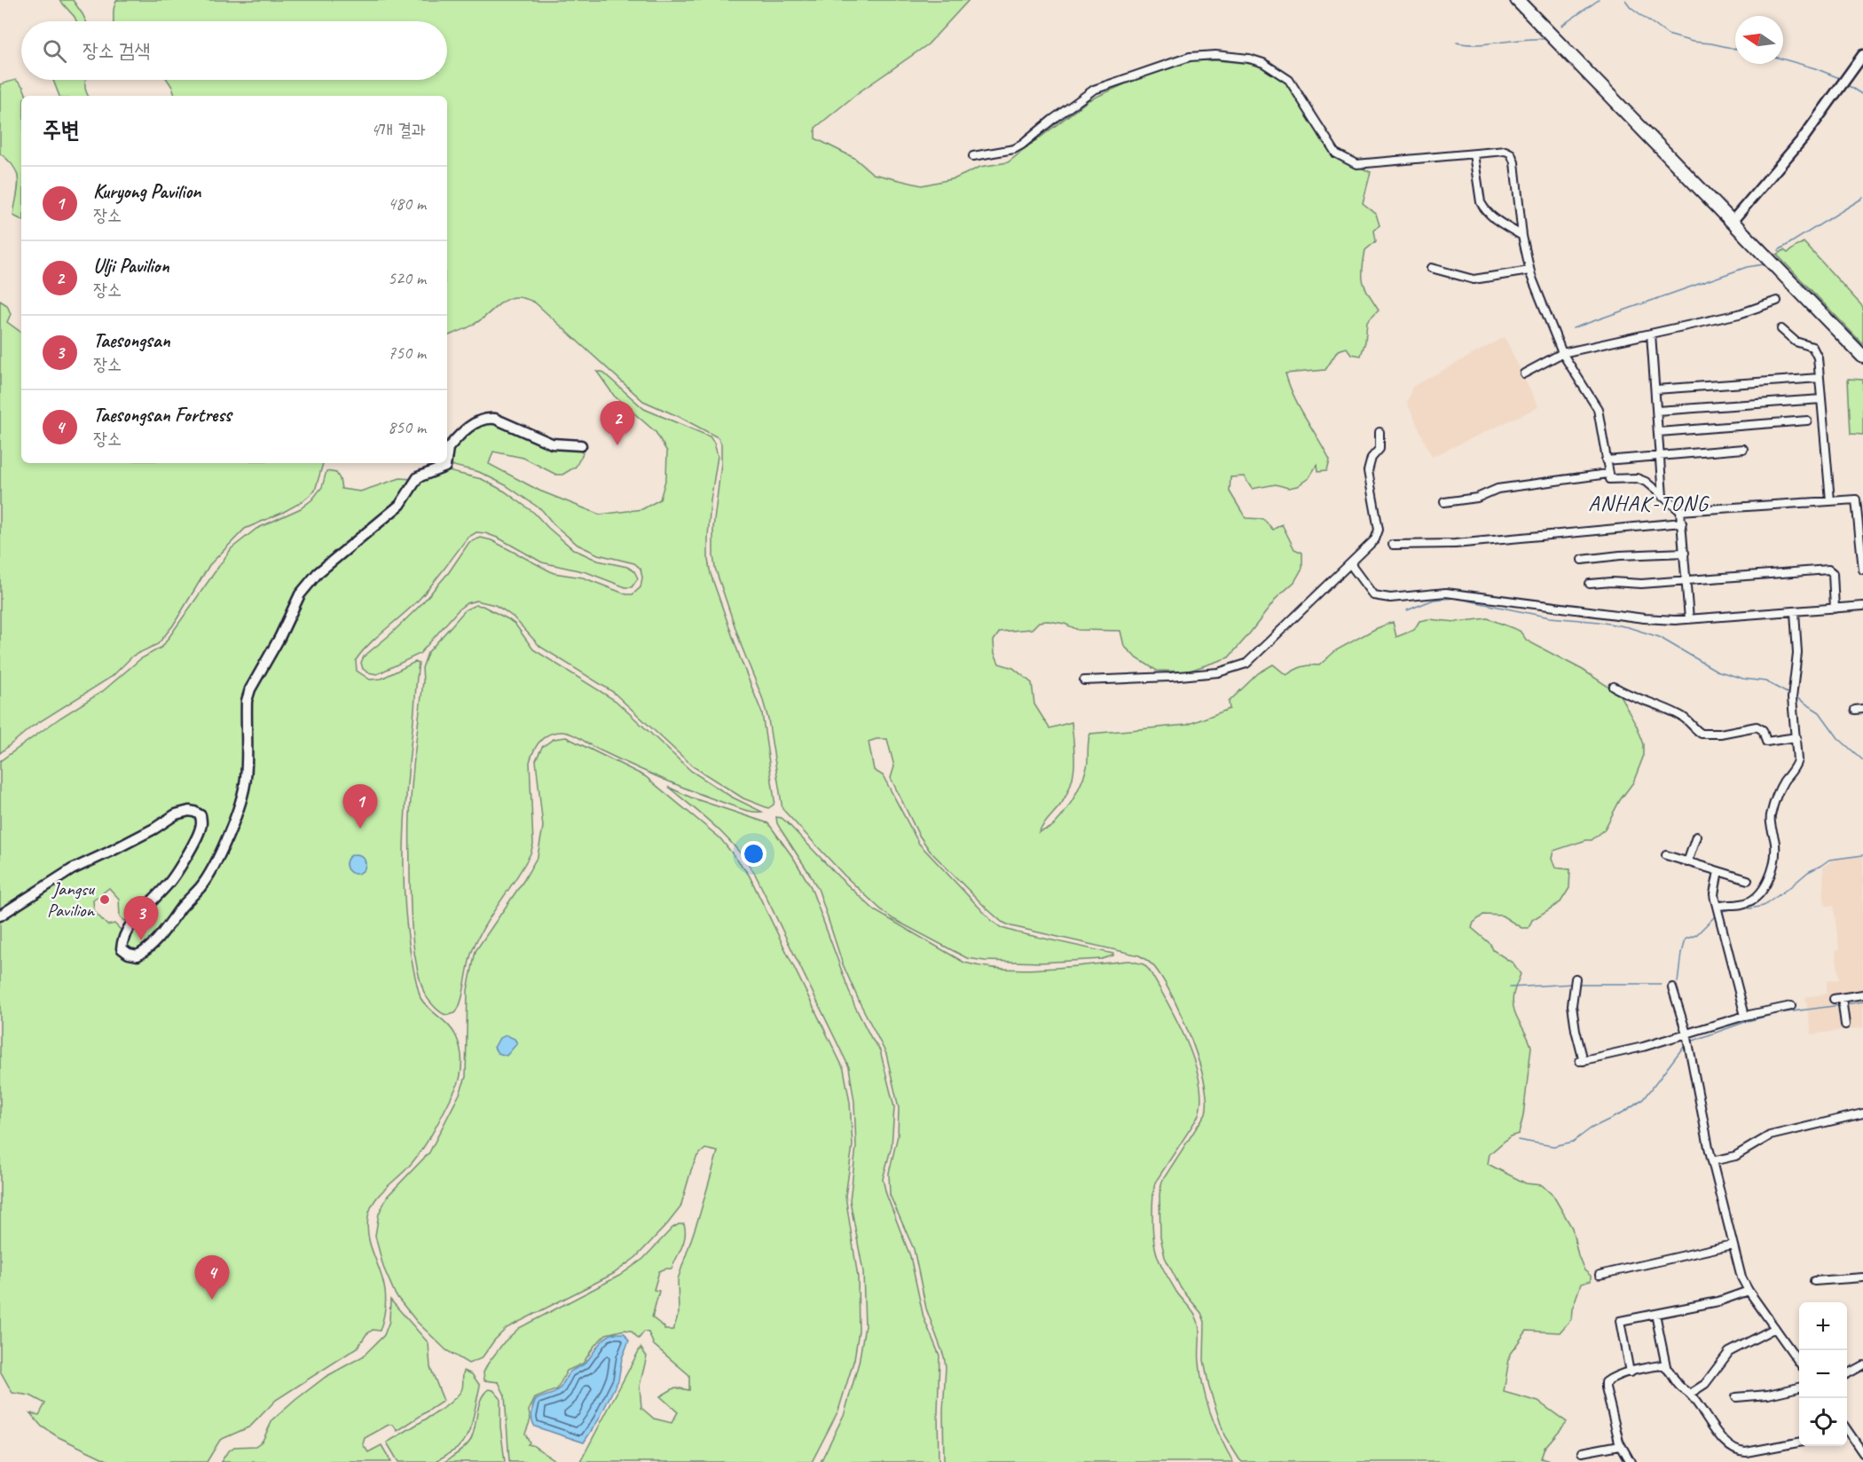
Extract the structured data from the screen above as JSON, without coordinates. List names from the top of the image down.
{
  "districts": ["ANHAK-TONG"],
  "places": ["Jangsu Pavilion"],
  "north": "left",
  "page": {
    "search": "장소 검색",
    "heading": ["주변", "4개 결과"],
    "list": [
      {
        "mark": "1",
        "name": "Kuryong Pavilion",
        "note": "장소",
        "value": "480 m"
      },
      {
        "mark": "2",
        "name": "Ulji Pavilion",
        "note": "장소",
        "value": "520 m"
      },
      {
        "mark": "3",
        "name": "Taesongsan",
        "note": "장소",
        "value": "750 m"
      },
      {
        "mark": "4",
        "name": "Taesongsan Fortress",
        "note": "장소",
        "value": "850 m"
      }
    ],
    "pins": [
      "2",
      "1",
      "3",
      "4"
    ],
    "map_buttons": ["+", "−"]
  }
}
